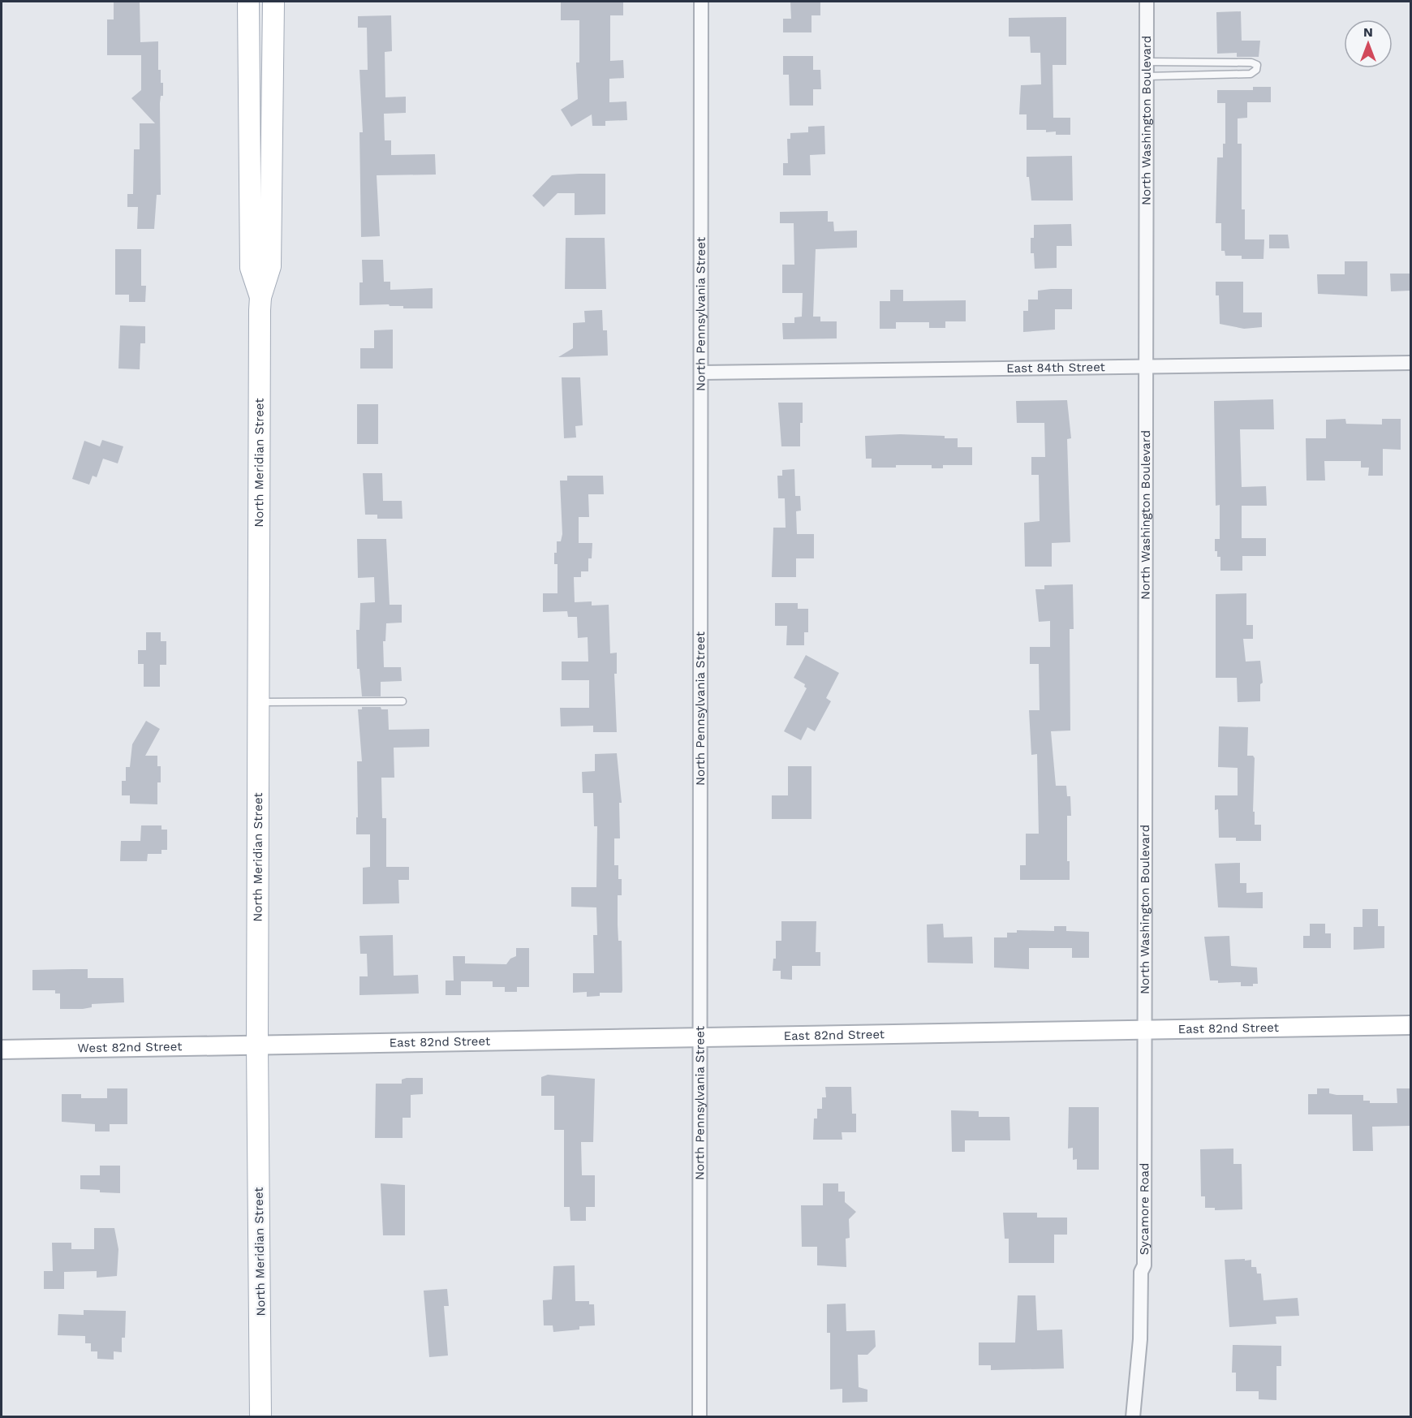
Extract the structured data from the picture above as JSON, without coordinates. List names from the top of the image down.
{
  "streets": {
    "main road": ["North Meridian Street"],
    "street": [
      "North Washington Boulevard",
      "North Pennsylvania Street",
      "East 84th Street",
      "East 82nd Street",
      "West 82nd Street",
      "Sycamore Road"
    ]
  },
  "crossings": [
    ["North Washington Boulevard", "East 84th Street"],
    ["North Washington Boulevard", "East 82nd Street"],
    ["North Washington Boulevard", "Sycamore Road"],
    ["North Pennsylvania Street", "East 84th Street"],
    ["North Pennsylvania Street", "East 82nd Street"],
    ["North Meridian Street", "East 82nd Street"],
    ["North Meridian Street", "West 82nd Street"],
    ["East 82nd Street", "West 82nd Street"],
    ["East 82nd Street", "Sycamore Road"]
  ],
  "north": "top"
}
